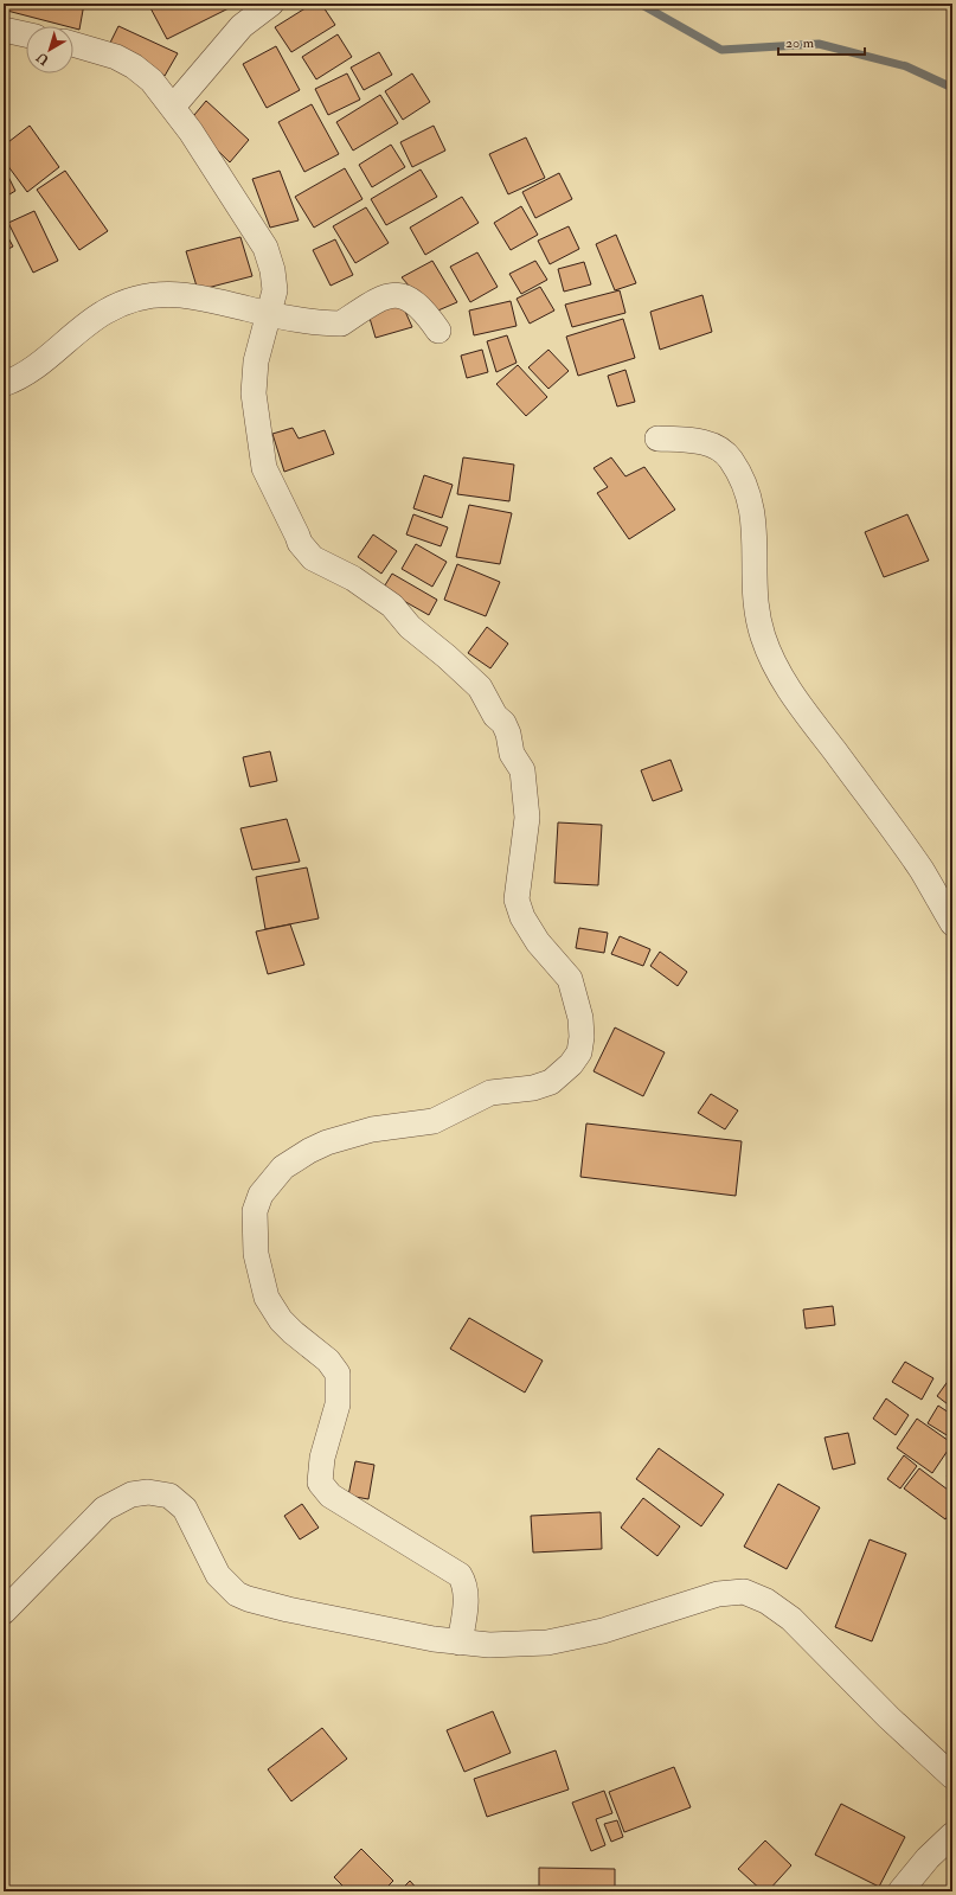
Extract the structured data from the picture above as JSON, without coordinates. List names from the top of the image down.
{
  "scale_bar": "20 m",
  "north": "bottom left"
}
